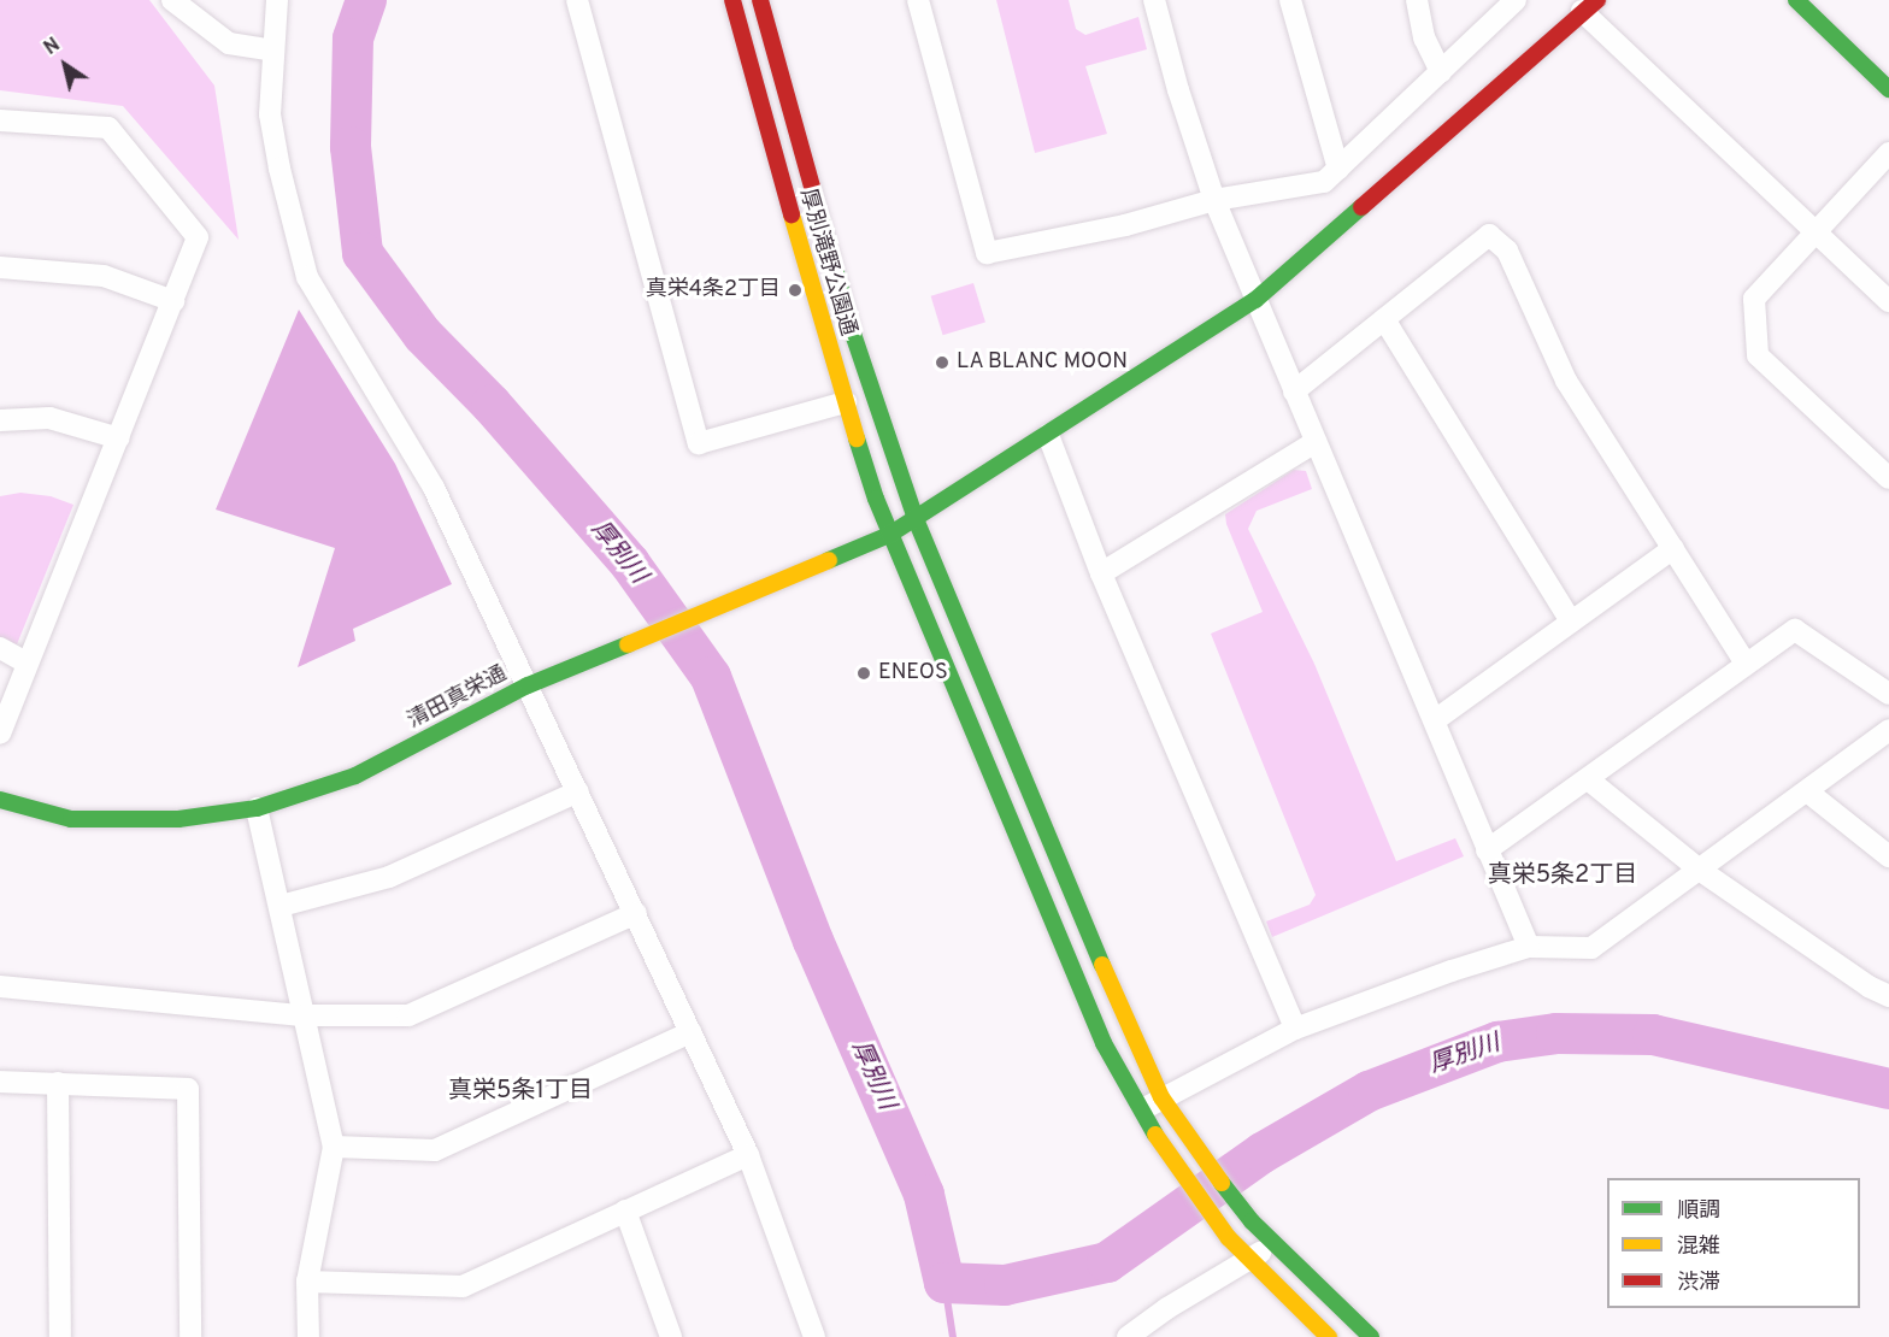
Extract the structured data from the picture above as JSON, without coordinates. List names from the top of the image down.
{
  "streets": {
    "main road": ["厚別滝野公園通", "清田真栄通"]
  },
  "crossings": [
    ["厚別滝野公園通", "清田真栄通"]
  ],
  "districts": ["真栄5条2丁目", "真栄5条1丁目"],
  "water": ["厚別川"],
  "places": ["真栄4条2丁目", "LA BLANC MOON", "ENEOS"],
  "legend": ["順調", "混雑", "渋滞"],
  "north": "top left"
}
